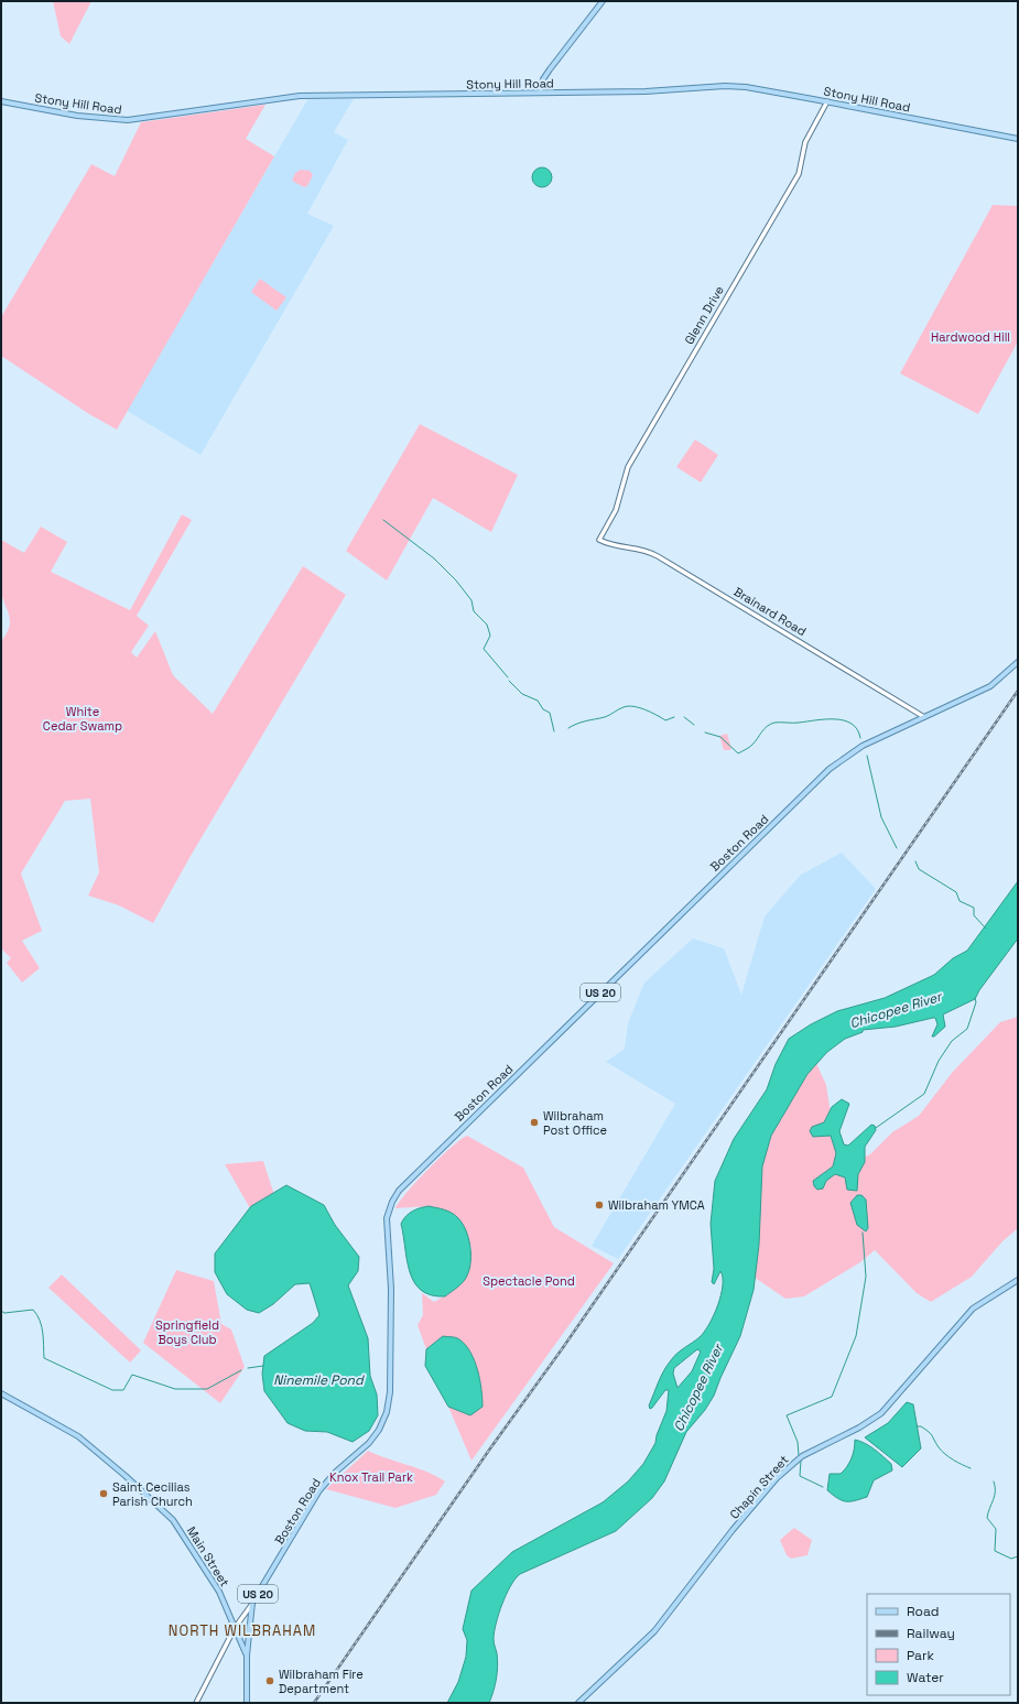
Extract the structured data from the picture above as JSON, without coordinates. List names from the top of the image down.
{
  "streets": {
    "main road": [
      "Stony Hill Road",
      "Boston Road",
      "US 20",
      "Chapin Street",
      "Main Street"
    ],
    "street": ["Glenn Drive", "Brainard Road"]
  },
  "crossings": [
    ["Stony Hill Road", "Glenn Drive"],
    ["Glenn Drive", "Brainard Road"],
    ["Brainard Road", "Boston Road"],
    ["Boston Road", "Main Street"]
  ],
  "districts": ["NORTH WILBRAHAM"],
  "water": ["Chicopee River", "Ninemile Pond"],
  "parks": [
    "Hardwood Hill",
    "White Cedar Swamp",
    "Spectacle Pond",
    "Springfield Boys Club",
    "Knox Trail Park"
  ],
  "places": [
    "Wilbraham Post Office",
    "Wilbraham YMCA",
    "Saint Cecilias Parish Church",
    "Wilbraham Fire Department"
  ],
  "legend": [
    "Road",
    "Railway",
    "Park",
    "Water"
  ]
}
